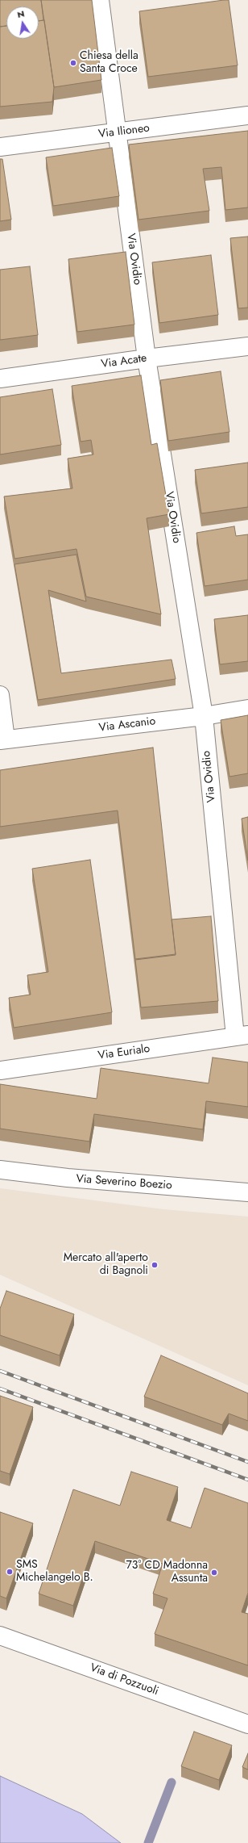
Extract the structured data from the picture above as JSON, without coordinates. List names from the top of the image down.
{
  "streets": {
    "street": [
      "Via Ilioneo",
      "Via Ovidio",
      "Via Acate",
      "Via Ascanio",
      "Via Eurialo",
      "Via Severino Boezio",
      "Via di Pozzuoli"
    ]
  },
  "crossings": [
    ["Via Ilioneo", "Via Ovidio"],
    ["Via Ovidio", "Via Acate"],
    ["Via Ovidio", "Via Ascanio"],
    ["Via Ovidio", "Via Eurialo"]
  ],
  "places": [
    "Chiesa della Santa Croce",
    "Mercato all'aperto di Bagnoli",
    "SMS Michelangelo B.",
    "73° CD Madonna Assunta"
  ],
  "north": "top"
}
